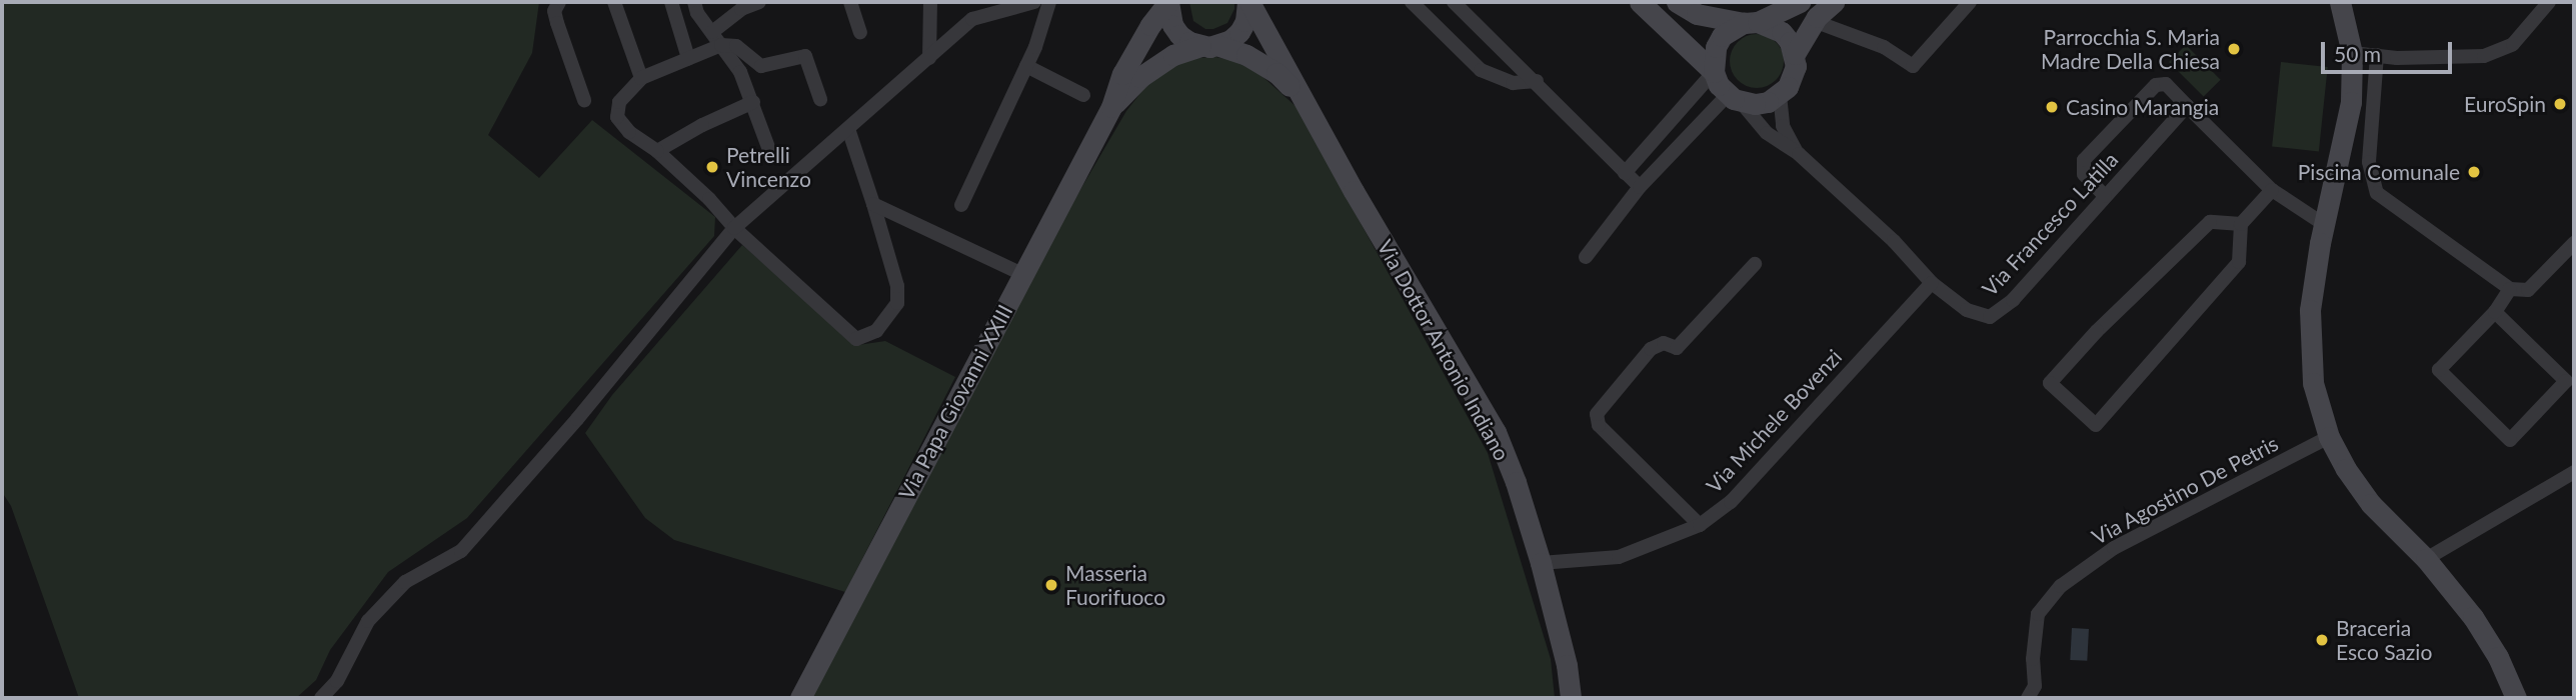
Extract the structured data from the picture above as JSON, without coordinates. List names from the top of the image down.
{
  "streets": {
    "main road": ["Via Dottor Antonio Indiano", "Via Papa Giovanni XXIII"],
    "street": ["Via Francesco Latilla", "Via Michele Bovenzi", "Via Agostino De Petris"]
  },
  "crossings": [
    ["Via Francesco Latilla", "Via Michele Bovenzi"],
    ["Via Dottor Antonio Indiano", "Via Papa Giovanni XXIII"],
    ["Via Dottor Antonio Indiano", "Via Michele Bovenzi"]
  ],
  "places": [
    "Parrocchia S. Maria Madre Della Chiesa",
    "EuroSpin",
    "Casino Marangia",
    "Petrelli Vincenzo",
    "Piscina Comunale",
    "Masseria Fuorifuoco",
    "Braceria Esco Sazio"
  ],
  "scale_bar": "50 m"
}
